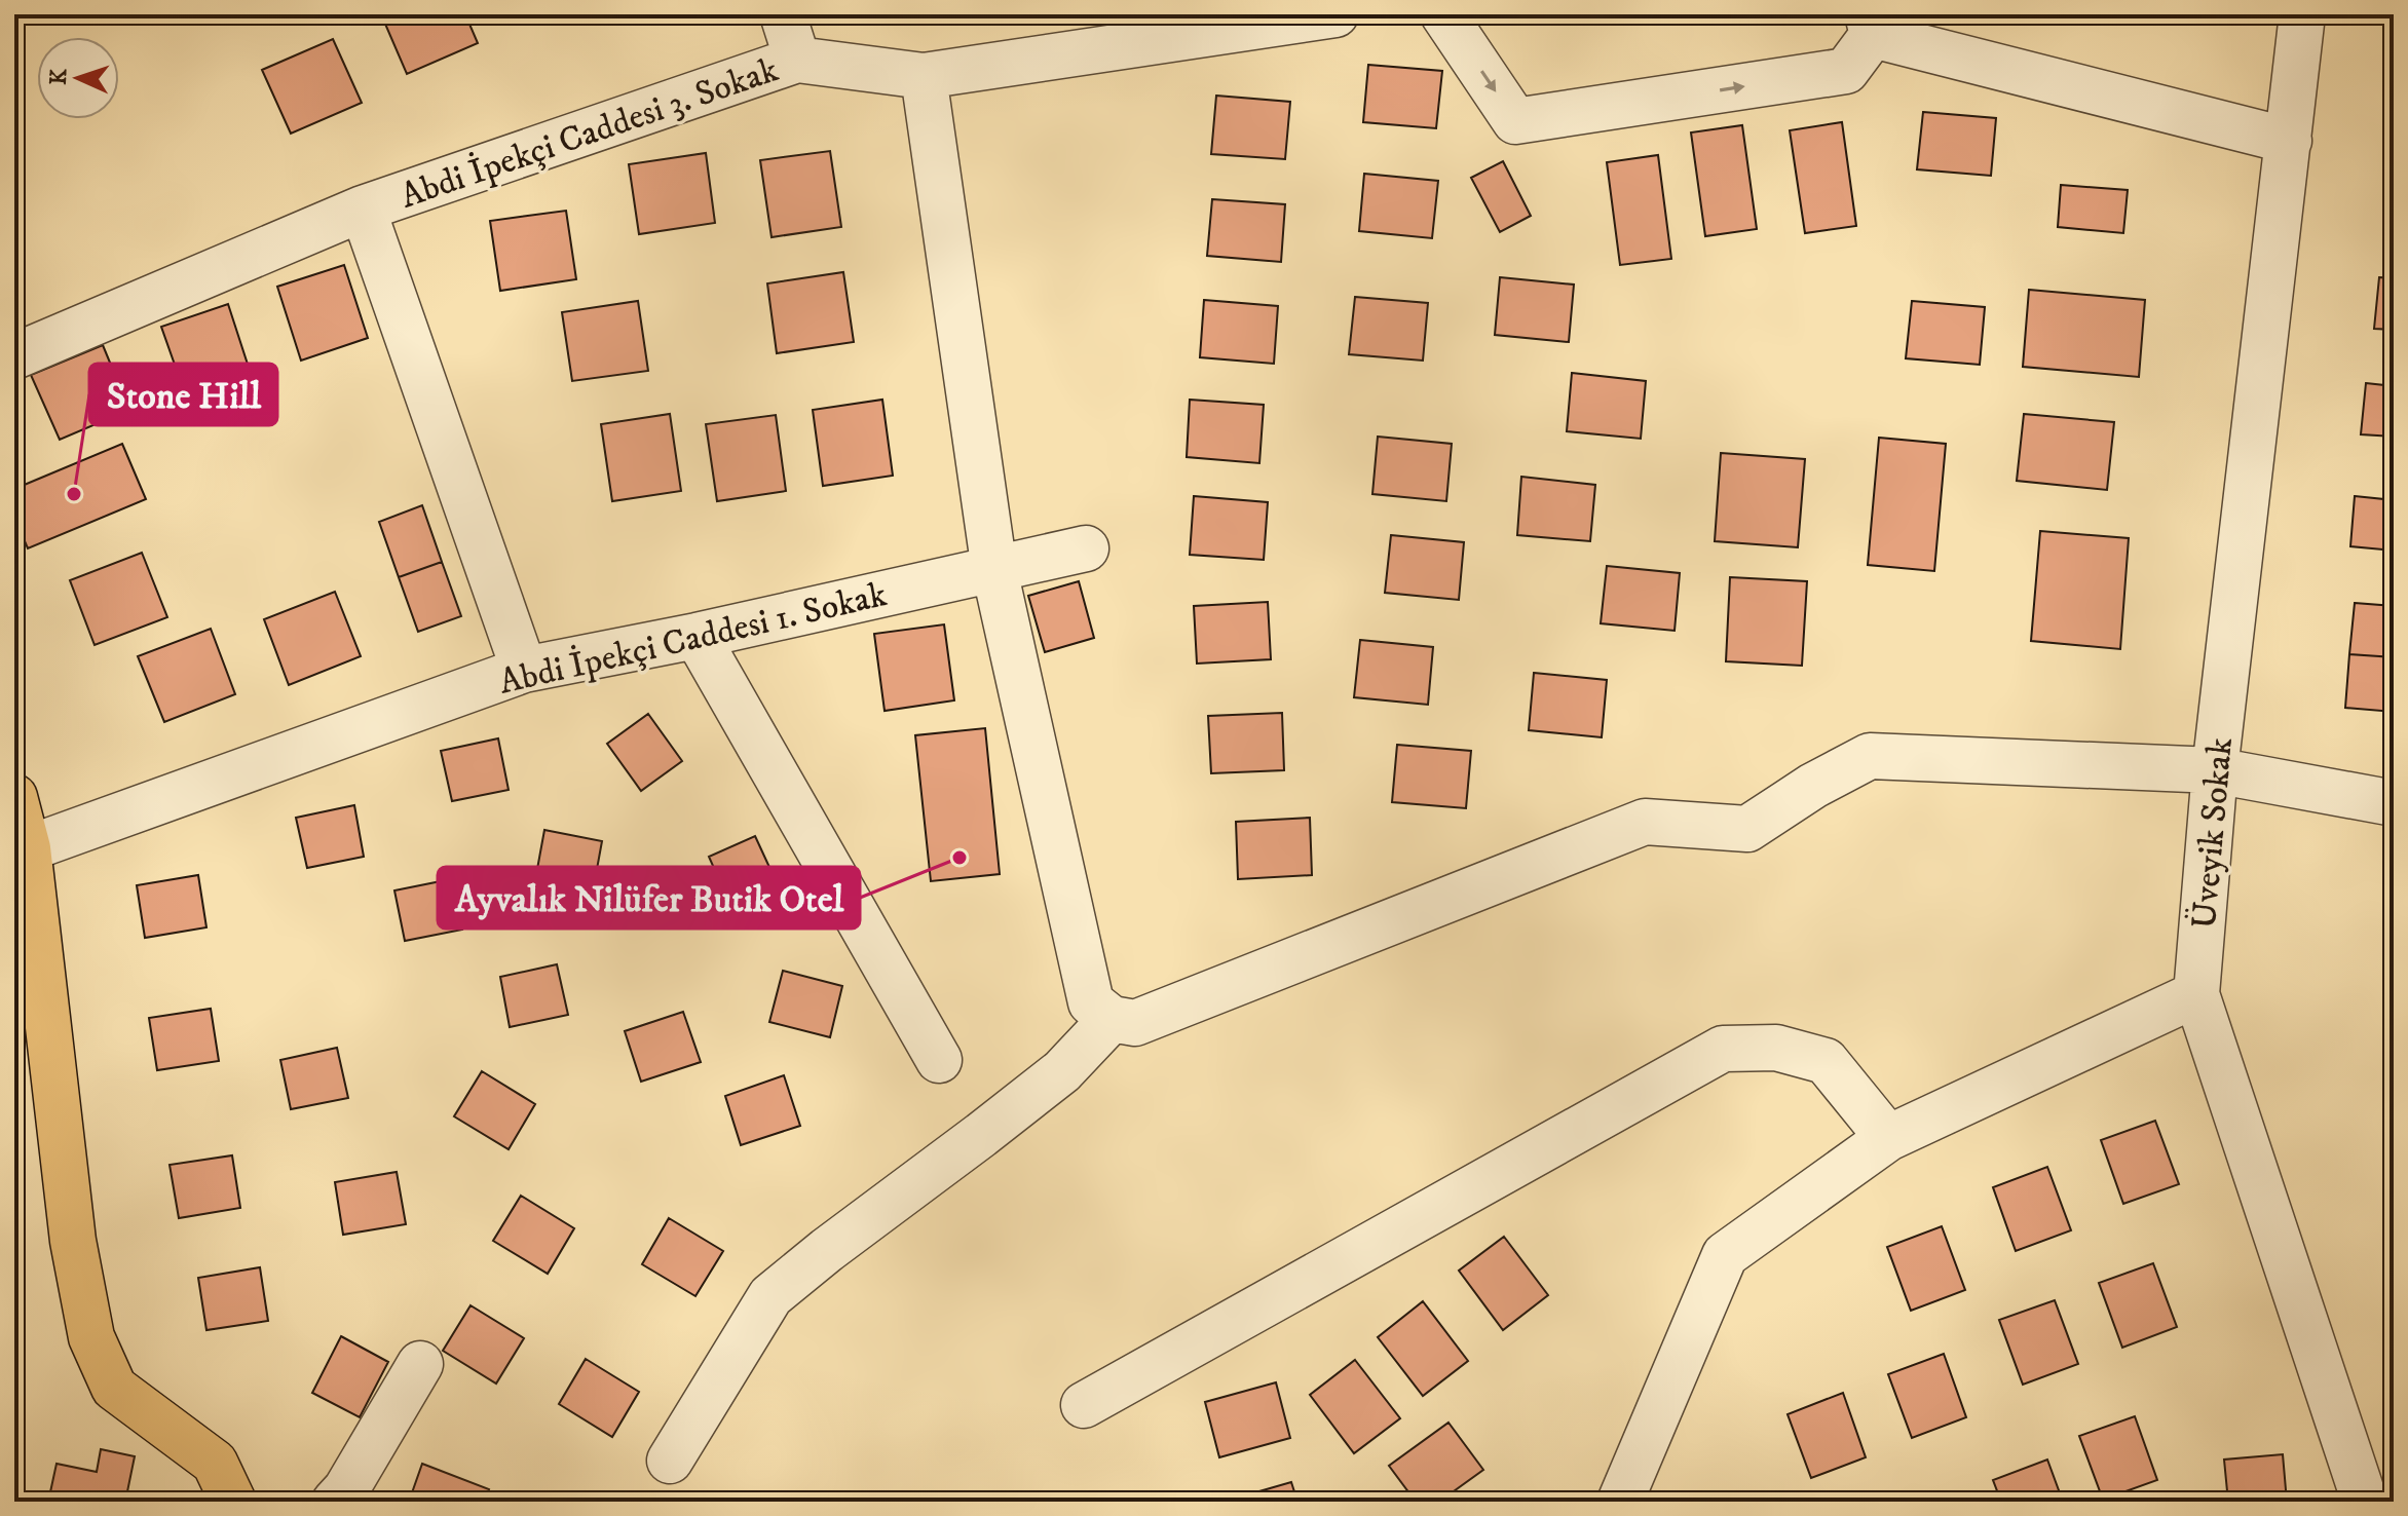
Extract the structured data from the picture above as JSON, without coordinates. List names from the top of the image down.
{
  "streets": {
    "street": ["Abdi İpekçi Caddesi 3. Sokak", "Abdi İpekçi Caddesi 1. Sokak", "Üveyik Sokak"]
  },
  "places": ["Stone Hill", "Ayvalık Nilüfer Butik Otel"],
  "north": "left"
}
